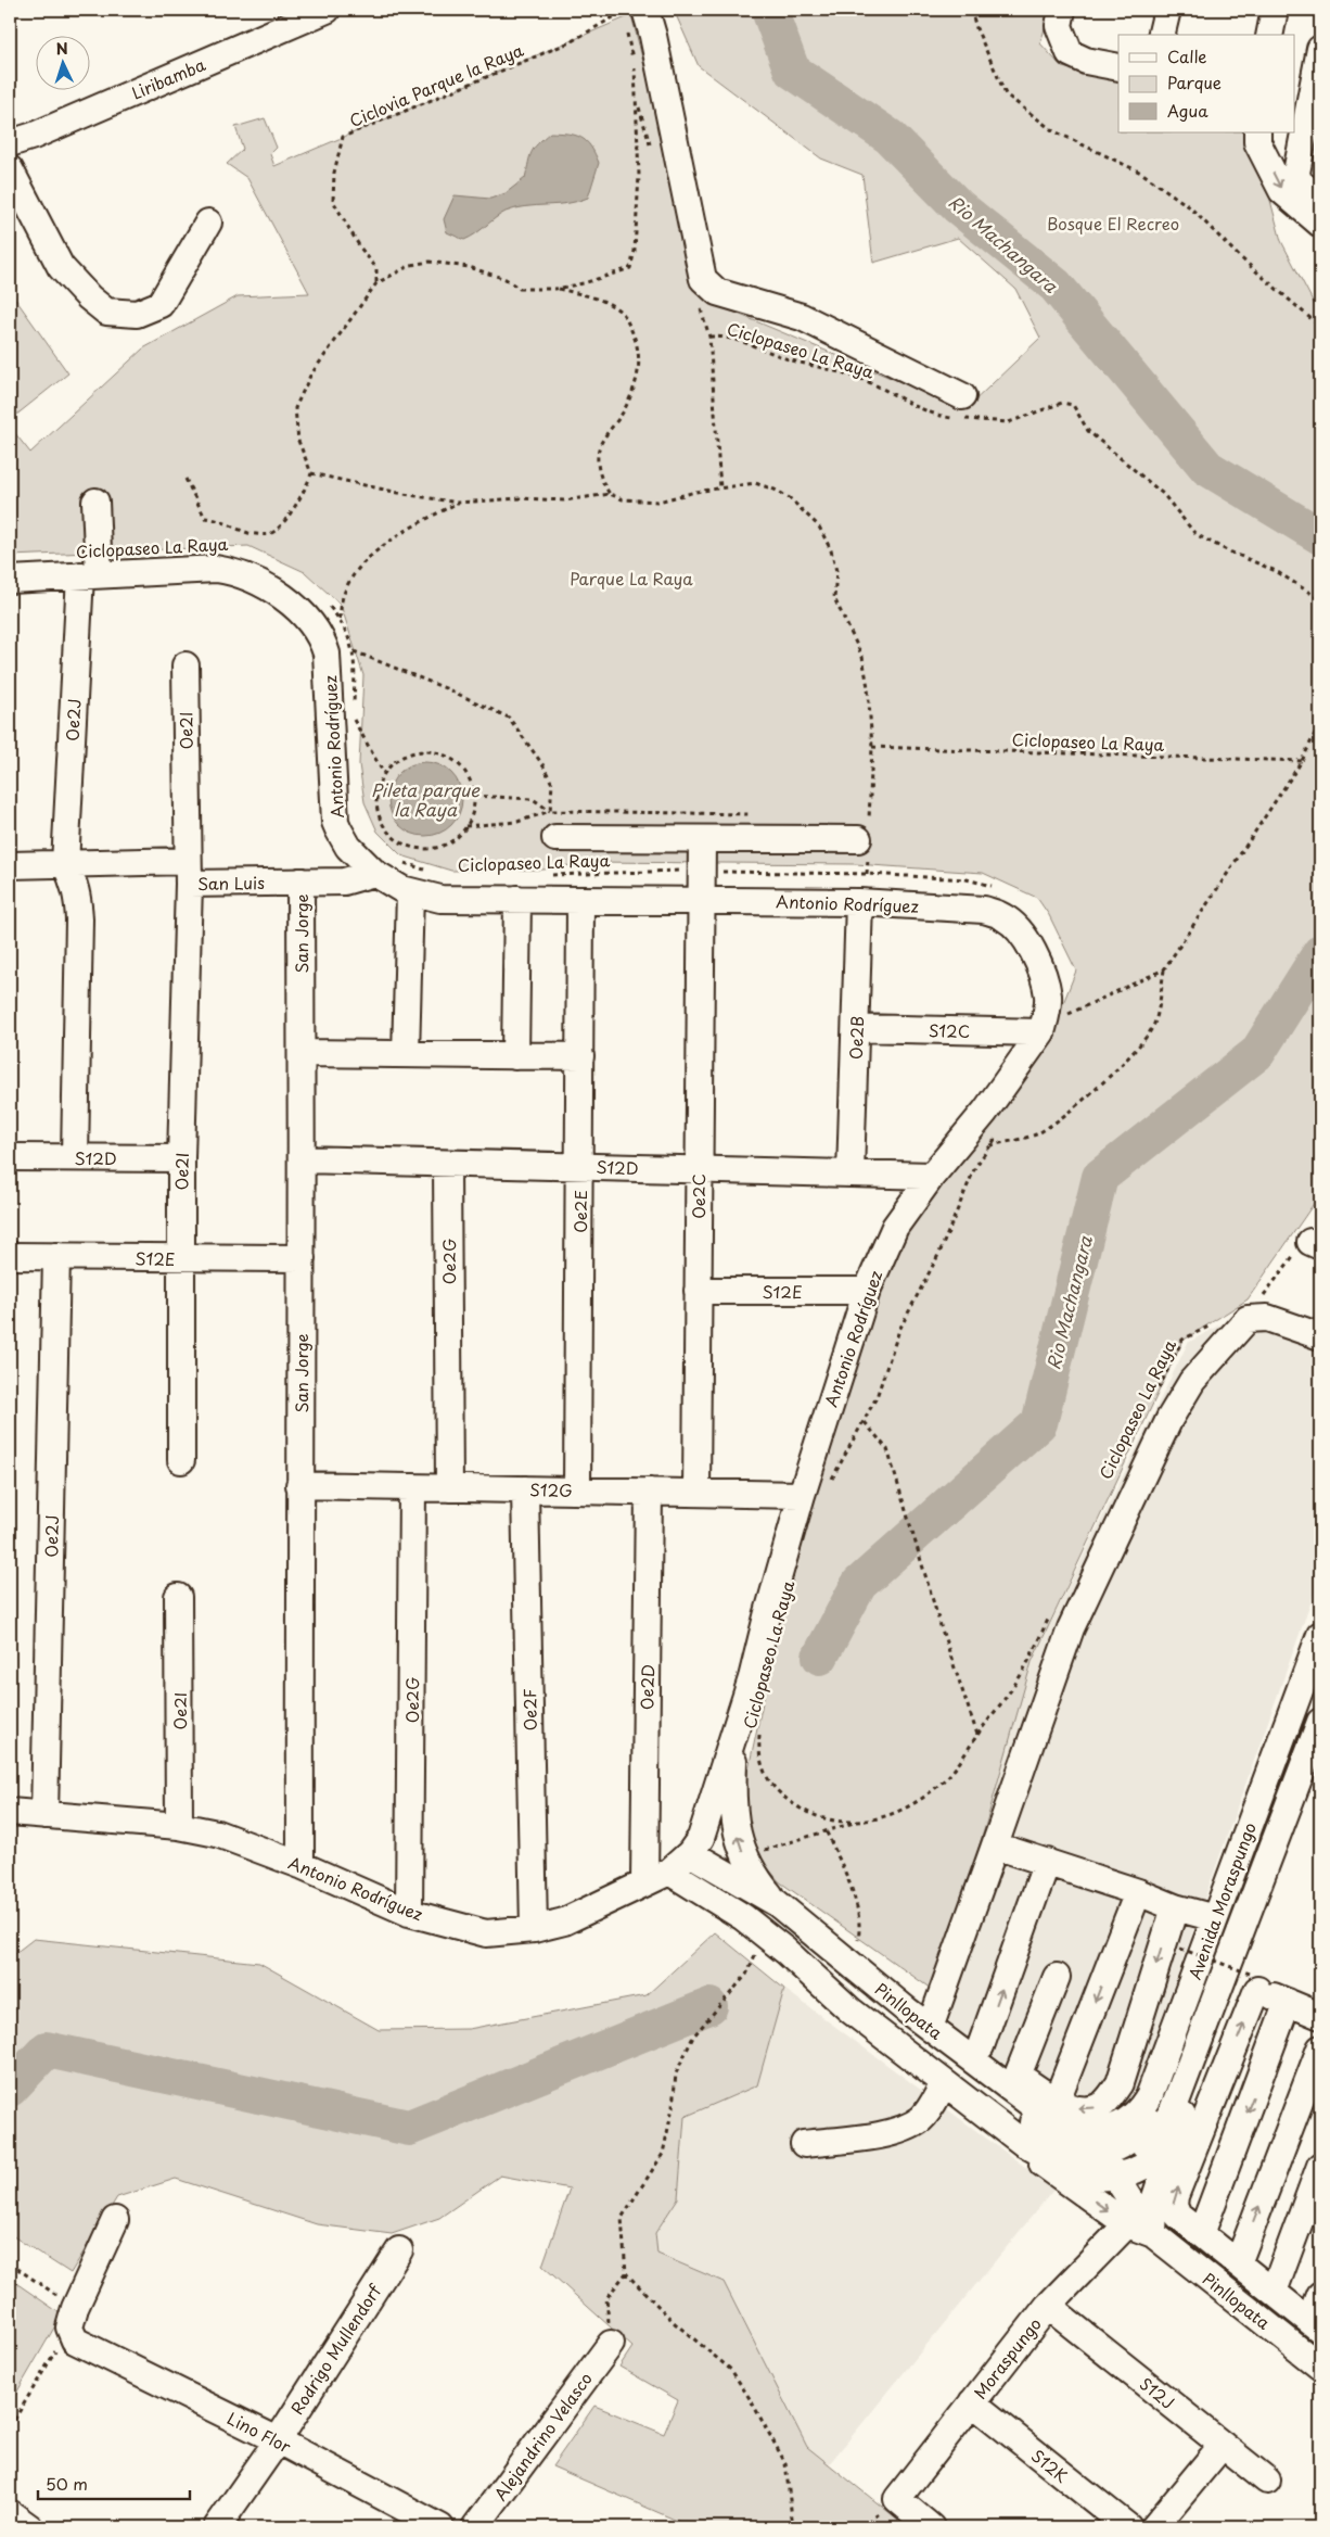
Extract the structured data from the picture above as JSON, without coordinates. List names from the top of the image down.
{
  "streets": {
    "street": [
      "Liribamba",
      "Oe2J",
      "Oe2I",
      "Antonio Rodríguez",
      "San Luis",
      "San Jorge",
      "S12C",
      "Oe2B",
      "S12D",
      "Oe2C",
      "Oe2E",
      "S12E",
      "Oe2G",
      "S12G",
      "Oe2D",
      "Oe2F",
      "Avenida Moraspungo",
      "Pinllopata",
      "Rodrigo Mullendorf",
      "Moraspungo",
      "S12J",
      "Lino Flor",
      "Alejandrino Velasco",
      "S12K"
    ],
    "path": ["Ciclovia Parque la Raya", "Ciclopaseo La Raya"]
  },
  "crossings": [
    ["Ciclopaseo La Raya", "Oe2C"],
    ["Oe2J", "Antonio Rodríguez"],
    ["Oe2J", "San Luis"],
    ["Oe2J", "S12E"],
    ["Oe2I", "Antonio Rodríguez"],
    ["Oe2I", "San Luis"],
    ["Oe2I", "S12D"],
    ["Oe2I", "S12E"],
    ["Antonio Rodríguez", "San Luis"],
    ["Antonio Rodríguez", "San Jorge"],
    ["Antonio Rodríguez", "S12C"],
    ["Antonio Rodríguez", "Oe2B"],
    ["Antonio Rodríguez", "S12D"],
    ["Antonio Rodríguez", "Oe2C"],
    ["Antonio Rodríguez", "Oe2E"],
    ["Antonio Rodríguez", "S12E"],
    ["Antonio Rodríguez", "Oe2G"],
    ["Antonio Rodríguez", "S12G"],
    ["Antonio Rodríguez", "Oe2D"],
    ["Antonio Rodríguez", "Oe2F"],
    ["Antonio Rodríguez", "Pinllopata"],
    ["San Luis", "San Jorge"],
    ["San Jorge", "S12D"],
    ["San Jorge", "S12E"],
    ["San Jorge", "S12G"],
    ["S12C", "Oe2B"],
    ["Oe2B", "S12D"],
    ["S12D", "Oe2C"],
    ["S12D", "Oe2E"],
    ["S12D", "Oe2G"],
    ["Oe2C", "S12E"],
    ["Oe2C", "S12G"],
    ["Oe2E", "S12G"],
    ["Oe2G", "S12G"],
    ["S12G", "Oe2D"],
    ["S12G", "Oe2F"],
    ["Avenida Moraspungo", "Pinllopata"],
    ["Pinllopata", "Moraspungo"],
    ["Rodrigo Mullendorf", "Lino Flor"],
    ["Moraspungo", "S12J"],
    ["Moraspungo", "S12K"]
  ],
  "water": ["Rio Machangara", "Pileta parque la Raya"],
  "parks": ["Bosque El Recreo", "Parque La Raya"],
  "legend": ["Calle", "Parque", "Agua"],
  "scale_bar": "50 m",
  "north": "top"
}
